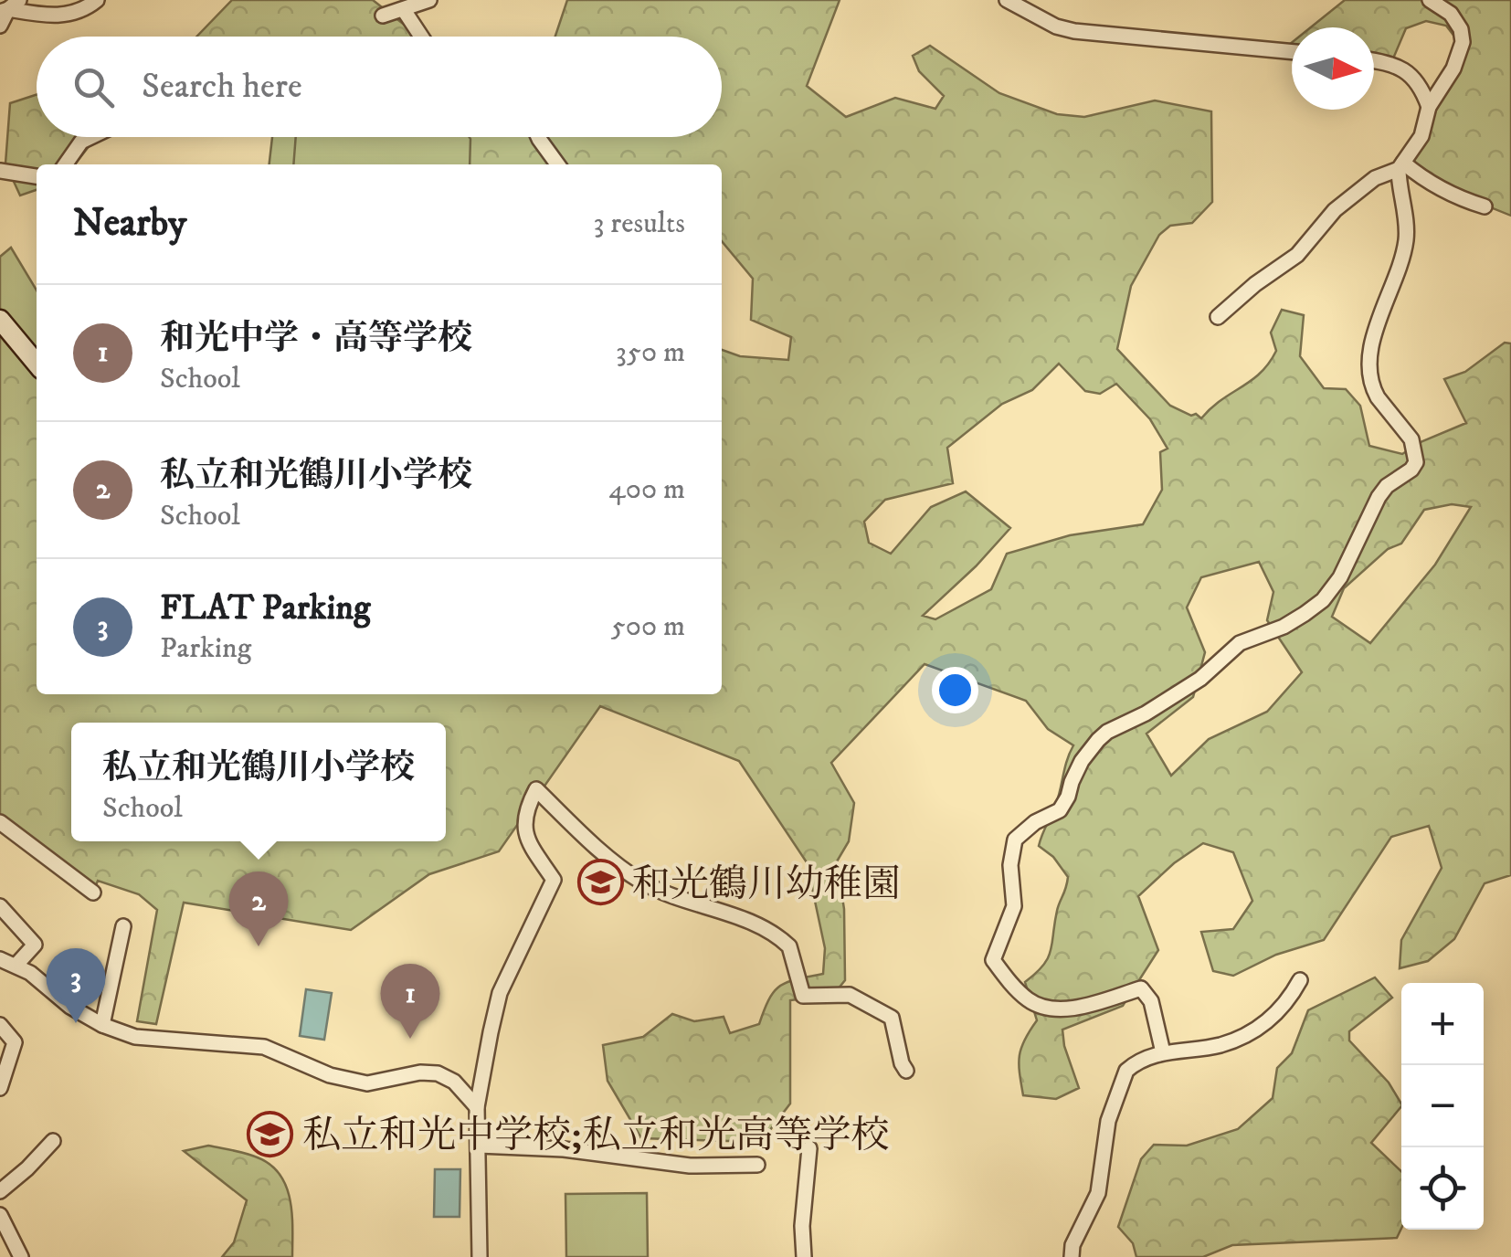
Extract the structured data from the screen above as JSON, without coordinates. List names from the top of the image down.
{
  "places": {
    "school or university": ["和光鶴川幼稚園", "私立和光中学校;私立和光高等学校"]
  },
  "north": "right",
  "page": {
    "search": "Search here",
    "heading": ["Nearby", "3 results"],
    "list": [
      {
        "mark": "1",
        "name": "和光中学・高等学校",
        "note": "School",
        "value": "350 m"
      },
      {
        "mark": "2",
        "name": "私立和光鶴川小学校",
        "note": "School",
        "value": "400 m"
      },
      {
        "mark": "3",
        "name": "FLAT Parking",
        "note": "Parking",
        "value": "500 m"
      }
    ],
    "popup": ["私立和光鶴川小学校", "School"],
    "pins": ["2", "3", "1"],
    "map_buttons": ["+", "−"]
  }
}
